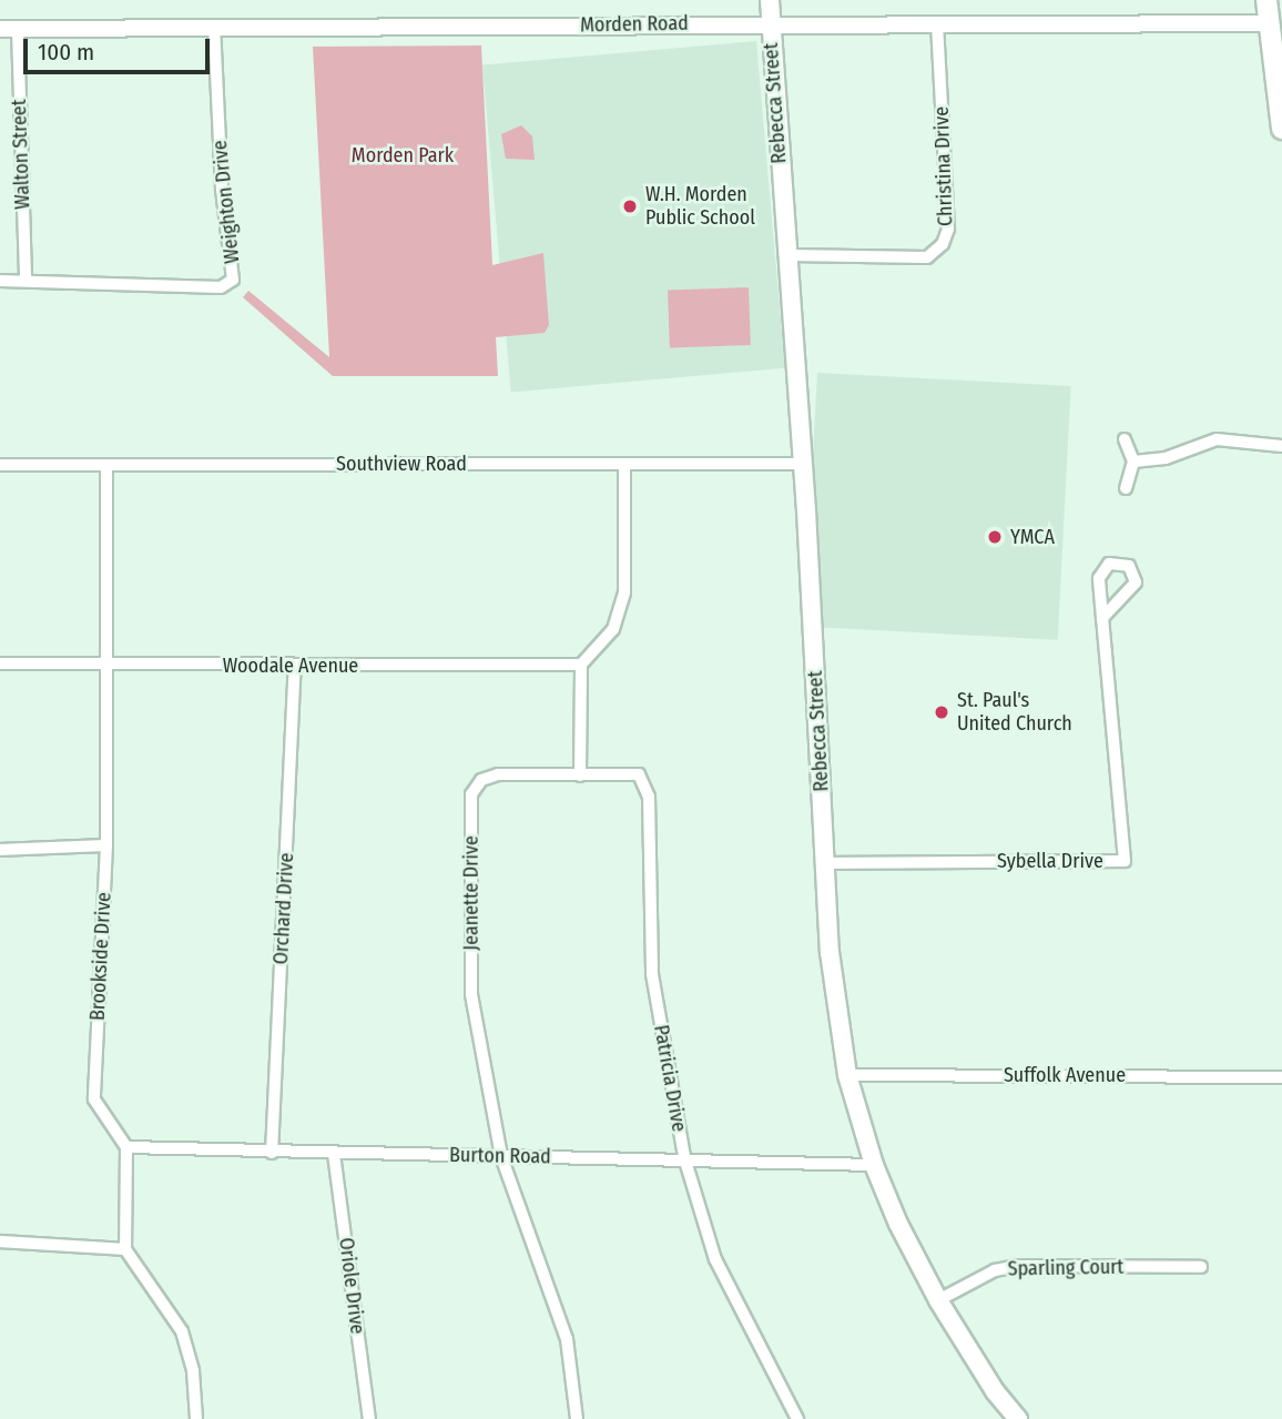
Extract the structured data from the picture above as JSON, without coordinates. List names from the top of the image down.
{
  "streets": {
    "main road": ["Rebecca Street"],
    "street": [
      "Morden Road",
      "Walton Street",
      "Christina Drive",
      "Weighton Drive",
      "Southview Road",
      "Woodale Avenue",
      "Sybella Drive",
      "Jeanette Drive",
      "Orchard Drive",
      "Brookside Drive",
      "Suffolk Avenue",
      "Patricia Drive",
      "Burton Road",
      "Sparling Court",
      "Oriole Drive"
    ]
  },
  "crossings": [
    ["Morden Road", "Rebecca Street"],
    ["Morden Road", "Walton Street"],
    ["Morden Road", "Christina Drive"],
    ["Morden Road", "Weighton Drive"],
    ["Rebecca Street", "Christina Drive"],
    ["Rebecca Street", "Southview Road"],
    ["Rebecca Street", "Sybella Drive"],
    ["Rebecca Street", "Suffolk Avenue"],
    ["Rebecca Street", "Burton Road"],
    ["Rebecca Street", "Sparling Court"],
    ["Walton Street", "Weighton Drive"],
    ["Southview Road", "Brookside Drive"],
    ["Woodale Avenue", "Orchard Drive"],
    ["Woodale Avenue", "Brookside Drive"],
    ["Jeanette Drive", "Patricia Drive"],
    ["Jeanette Drive", "Burton Road"],
    ["Orchard Drive", "Burton Road"],
    ["Brookside Drive", "Burton Road"],
    ["Patricia Drive", "Burton Road"],
    ["Burton Road", "Oriole Drive"]
  ],
  "parks": ["Morden Park"],
  "places": ["W.H. Morden Public School", "YMCA", "St. Paul's United Church"],
  "scale_bar": "100 m"
}
